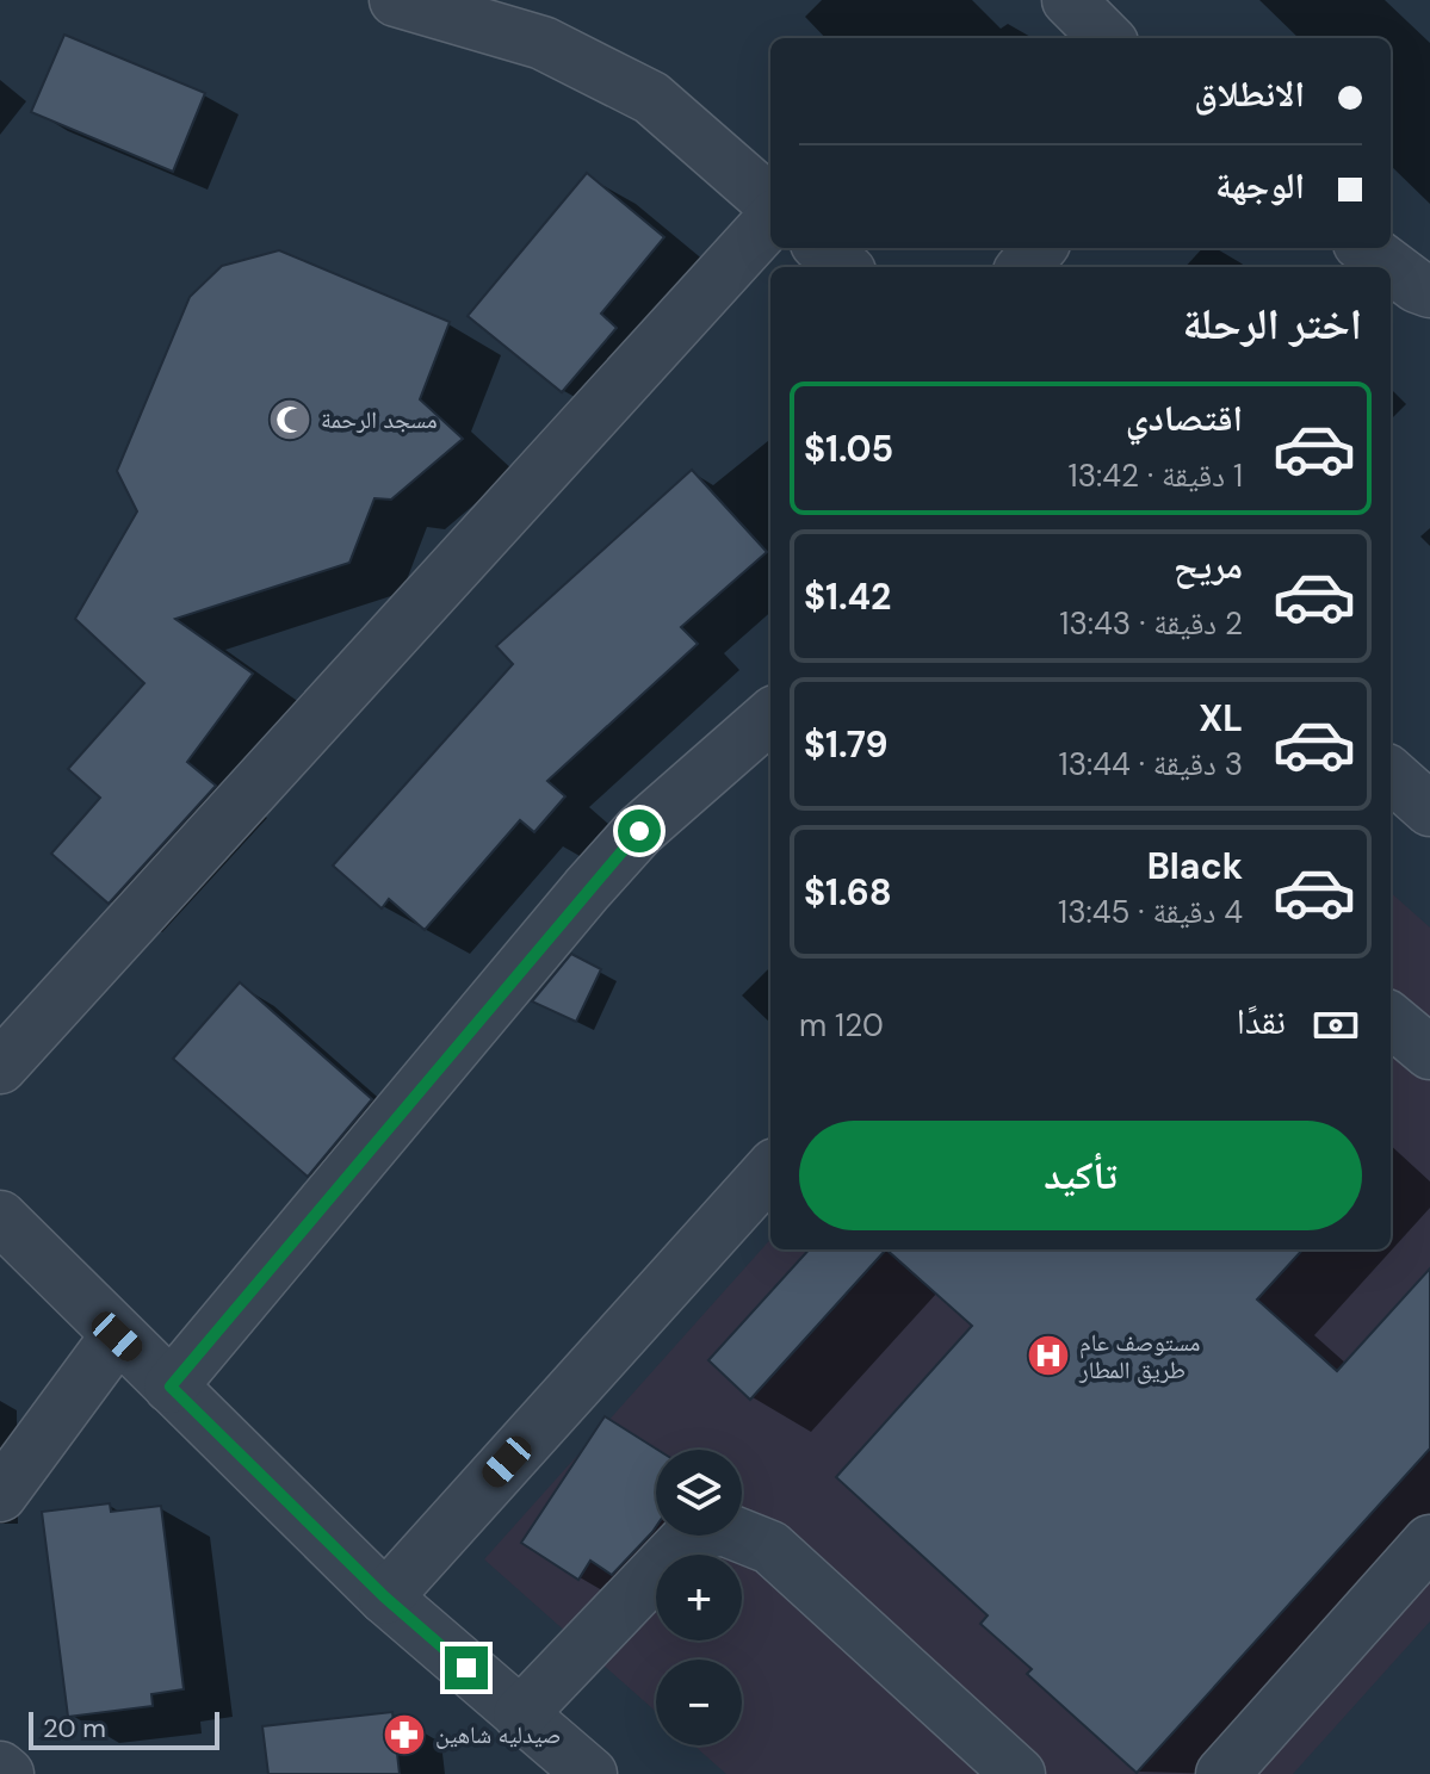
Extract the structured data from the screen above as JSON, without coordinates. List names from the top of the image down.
{
  "places": {
    "mosque": ["مسجد الرحمة"],
    "hospital": ["مستوصف عام طريق المطار"],
    "pharmacy": ["صيدليه شاهين"]
  },
  "scale_bar": "20 m",
  "page": {
    "banner": ["الانطلاق", "الوجهة"],
    "heading": "اختر الرحلة",
    "list": [
      {
        "name": "اقتصادي",
        "note": "1 دقيقة · 13:42",
        "value": "$1.05"
      },
      {
        "name": "مريح",
        "note": "2 دقيقة · 13:43",
        "value": "$1.42"
      },
      {
        "name": "XL",
        "note": "3 دقيقة · 13:44",
        "value": "$1.79"
      },
      {
        "name": "Black",
        "note": "4 دقيقة · 13:45",
        "value": "$1.68"
      }
    ],
    "pay": ["نقدًا", "120 m"],
    "buttons": "تأكيد",
    "map_buttons": ["+", "−"],
    "scale": "20 m"
  }
}
